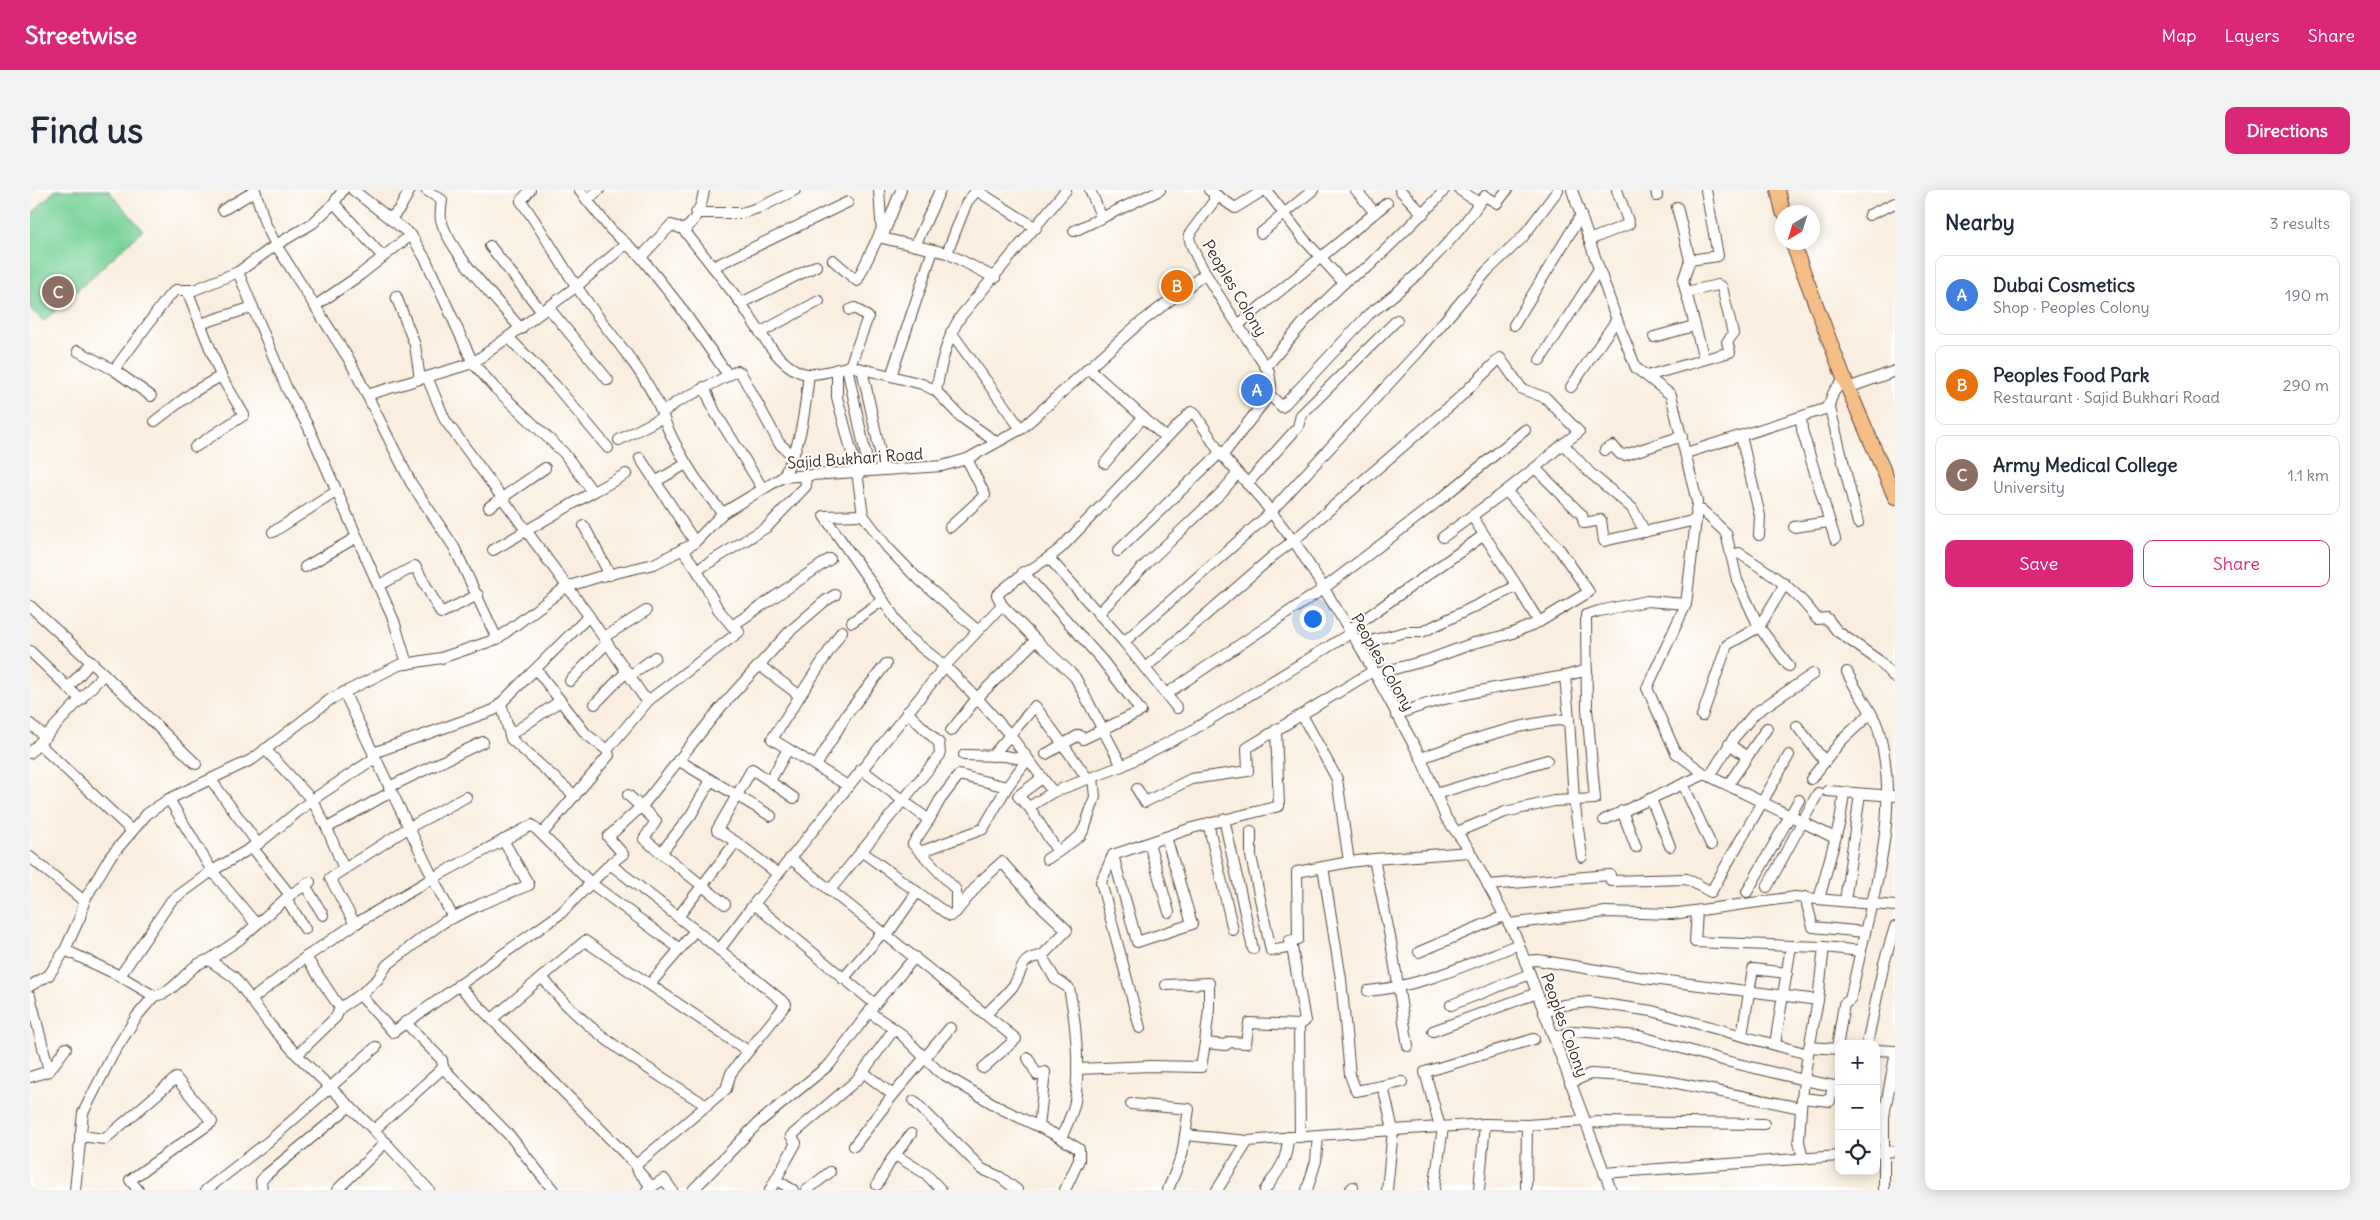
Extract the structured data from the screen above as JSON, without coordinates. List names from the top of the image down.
{
  "streets": {
    "street": ["Peoples Colony", "Sajid Bukhari Road"]
  },
  "crossings": [
    ["Peoples Colony", "Sajid Bukhari Road"]
  ],
  "north": "bottom left",
  "page": {
    "header": "Streetwise",
    "nav": ["Map", "Layers", "Share"],
    "buttons": [
      "Directions",
      ["Save", "Share"]
    ],
    "title": "Find us",
    "heading": ["Nearby", "3 results"],
    "list": [
      {
        "mark": "A",
        "name": "Dubai Cosmetics",
        "note": "Shop · Peoples Colony",
        "value": "190 m"
      },
      {
        "mark": "B",
        "name": "Peoples Food Park",
        "note": "Restaurant · Sajid Bukhari Road",
        "value": "290 m"
      },
      {
        "mark": "C",
        "name": "Army Medical College",
        "note": "University",
        "value": "1.1 km"
      }
    ],
    "pins": ["B", "C", "A"],
    "map_buttons": ["+", "−"]
  }
}
